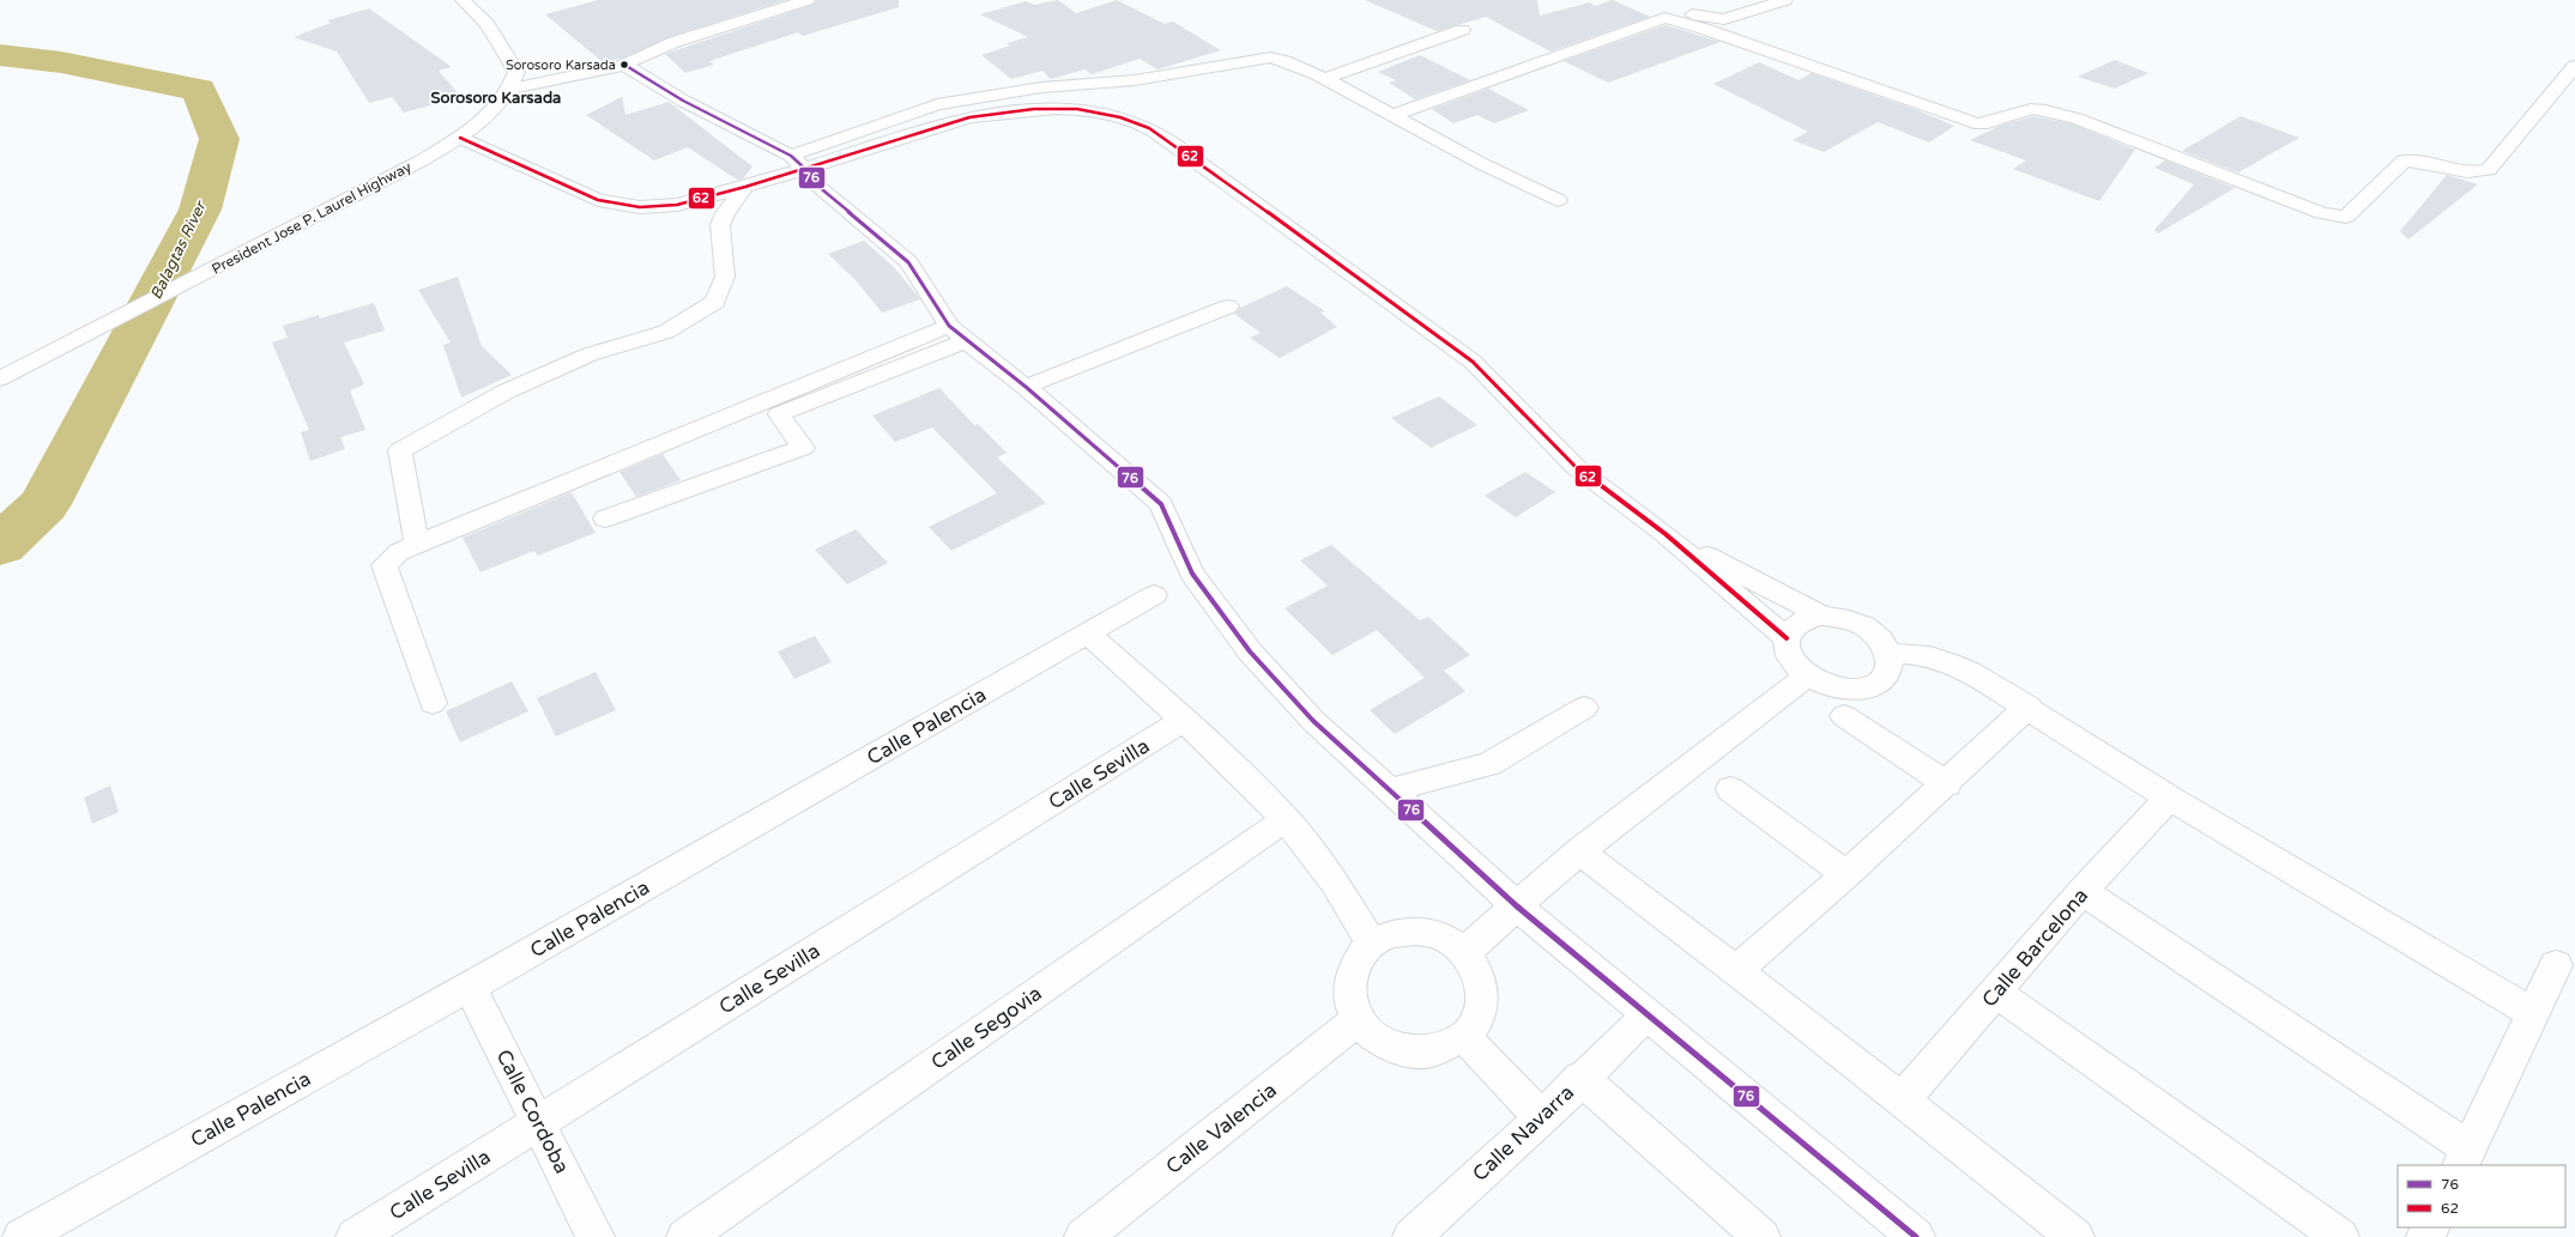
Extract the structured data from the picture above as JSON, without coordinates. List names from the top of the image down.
{
  "streets": {
    "main road": [
      "President Jose P. Laurel Highway",
      "Calle Palencia",
      "Calle Sevilla",
      "Calle Barcelona",
      "Calle Segovia",
      "Calle Cordoba",
      "Calle Valencia",
      "Calle Navarra"
    ]
  },
  "crossings": [
    ["Calle Palencia", "Calle Cordoba"],
    ["Calle Sevilla", "Calle Cordoba"]
  ],
  "districts": ["Sorosoro Karsada"],
  "water": ["Balagtas River"],
  "places": ["Sorosoro Karsada"],
  "lines": ["transit line 76", "transit line 62"],
  "legend": ["76", "62"]
}
